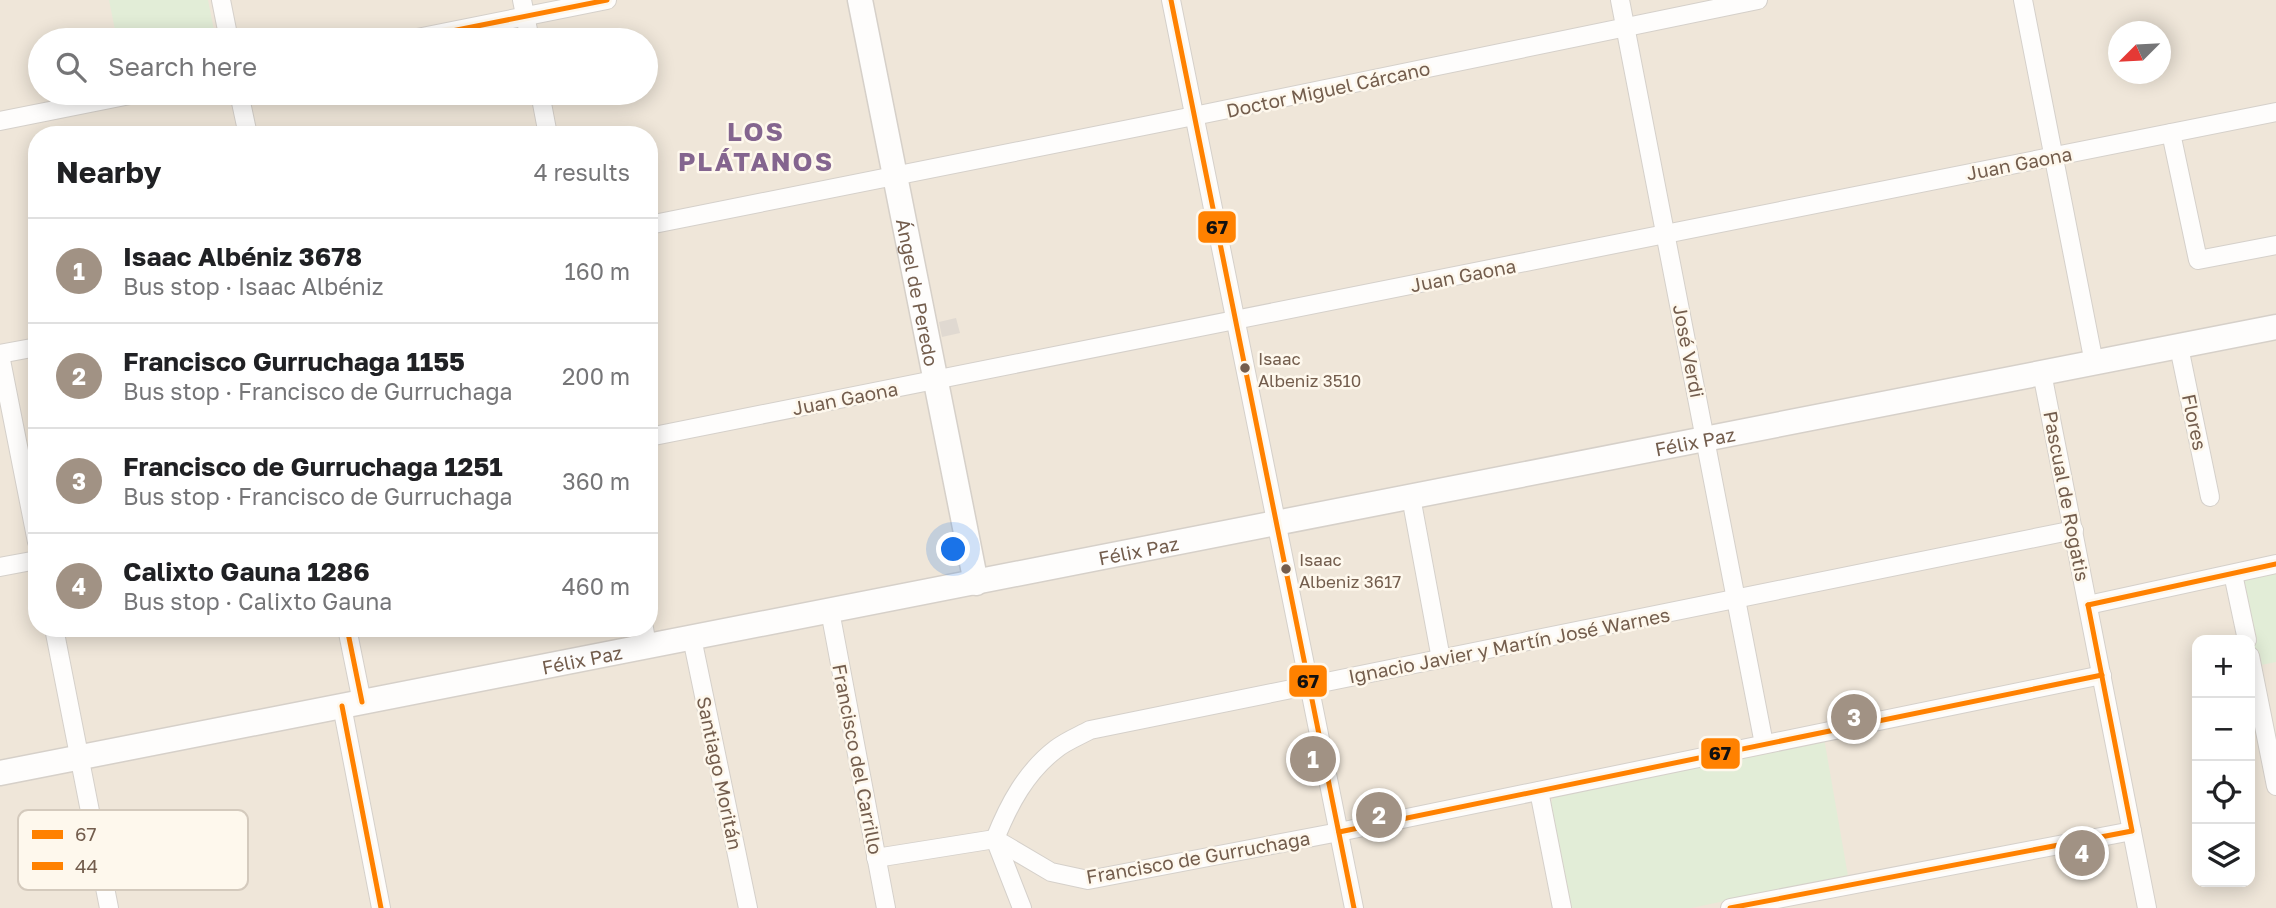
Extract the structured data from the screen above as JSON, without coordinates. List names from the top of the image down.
{
  "streets": {
    "main road": ["Ángel de Peredo", "Félix Paz"],
    "street": [
      "Doctor Miguel Cárcano",
      "Juan Gaona",
      "José Verdi",
      "Flores",
      "Pascual de Rogatis",
      "Ignacio Javier y Martín José Warnes",
      "Francisco del Carrillo",
      "Santiago Moritán",
      "Francisco de Gurruchaga"
    ]
  },
  "crossings": [
    ["Doctor Miguel Cárcano", "Ángel de Peredo"],
    ["Doctor Miguel Cárcano", "José Verdi"],
    ["Juan Gaona", "Ángel de Peredo"],
    ["Juan Gaona", "José Verdi"],
    ["Ángel de Peredo", "Félix Paz"],
    ["José Verdi", "Félix Paz"],
    ["José Verdi", "Ignacio Javier y Martín José Warnes"],
    ["José Verdi", "Francisco de Gurruchaga"],
    ["Flores", "Félix Paz"],
    ["Félix Paz", "Pascual de Rogatis"],
    ["Félix Paz", "Francisco del Carrillo"],
    ["Félix Paz", "Santiago Moritán"],
    ["Pascual de Rogatis", "Ignacio Javier y Martín José Warnes"],
    ["Pascual de Rogatis", "Francisco de Gurruchaga"],
    ["Ignacio Javier y Martín José Warnes", "Francisco de Gurruchaga"]
  ],
  "districts": ["LOS PLÁTANOS"],
  "places": ["Isaac Albeniz 3510", "Isaac Albeniz 3617"],
  "lines": ["transit line 67", "transit line 44"],
  "legend": ["67", "44"],
  "north": "bottom left",
  "page": {
    "search": "Search here",
    "heading": ["Nearby", "4 results"],
    "list": [
      {
        "mark": "1",
        "name": "Isaac Albéniz 3678",
        "note": "Bus stop · Isaac Albéniz",
        "value": "160 m"
      },
      {
        "mark": "2",
        "name": "Francisco Gurruchaga 1155",
        "note": "Bus stop · Francisco de Gurruchaga",
        "value": "200 m"
      },
      {
        "mark": "3",
        "name": "Francisco de Gurruchaga 1251",
        "note": "Bus stop · Francisco de Gurruchaga",
        "value": "360 m"
      },
      {
        "mark": "4",
        "name": "Calixto Gauna 1286",
        "note": "Bus stop · Calixto Gauna",
        "value": "460 m"
      }
    ],
    "map_buttons": ["+", "−"],
    "pins": [
      "3",
      "1",
      "2",
      "4"
    ]
  }
}
